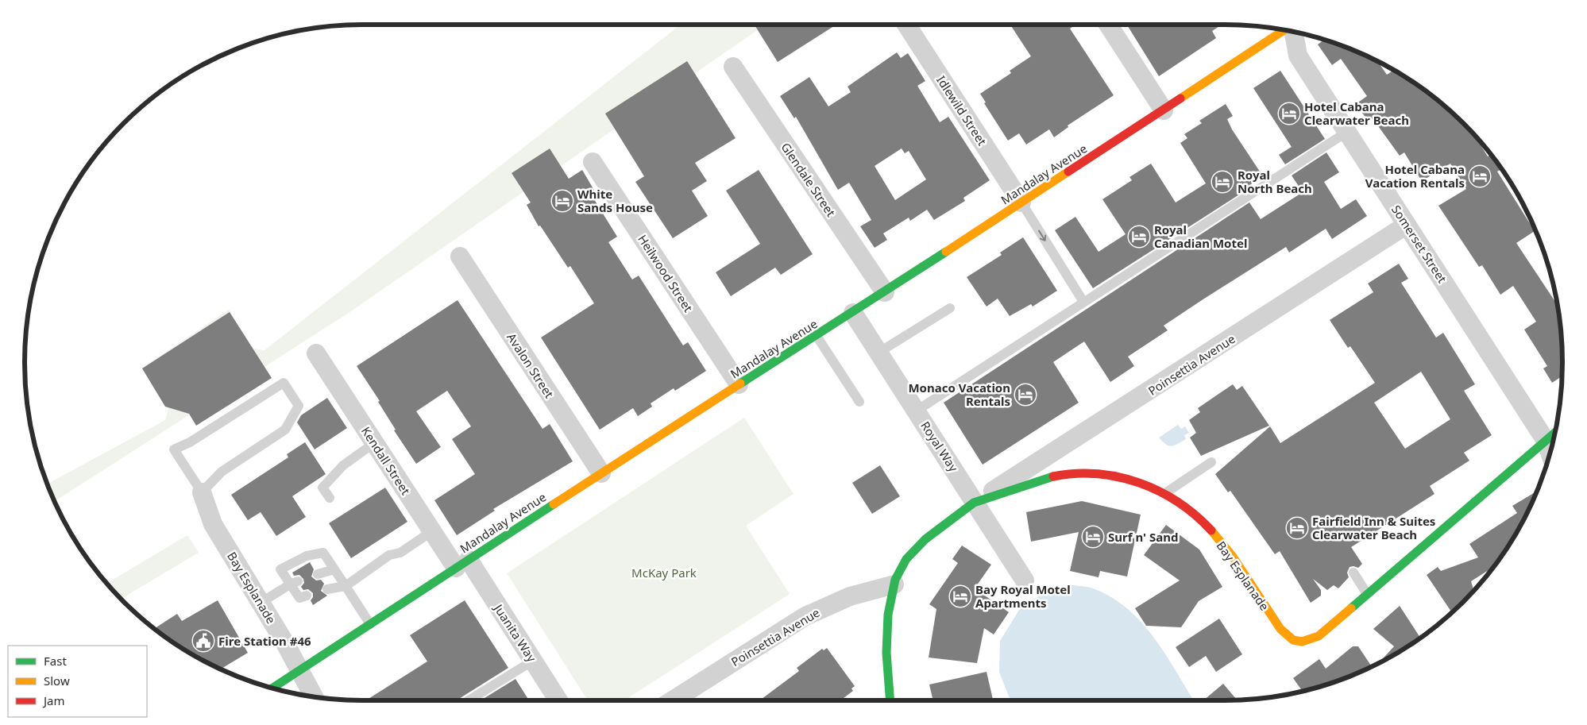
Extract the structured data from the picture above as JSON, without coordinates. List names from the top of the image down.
{
  "streets": {
    "street": [
      "Idlewild Street",
      "Mandalay Avenue",
      "Glendale Street",
      "Somerset Street",
      "Heilwood Street",
      "Poinsettia Avenue",
      "Avalon Street",
      "Royal Way",
      "Kendall Street",
      "Bay Esplanade",
      "Juanita Way"
    ]
  },
  "crossings": [
    ["Idlewild Street", "Mandalay Avenue"],
    ["Mandalay Avenue", "Glendale Street"],
    ["Mandalay Avenue", "Heilwood Street"],
    ["Mandalay Avenue", "Avalon Street"],
    ["Mandalay Avenue", "Royal Way"],
    ["Mandalay Avenue", "Kendall Street"],
    ["Mandalay Avenue", "Bay Esplanade"],
    ["Mandalay Avenue", "Juanita Way"],
    ["Somerset Street", "Poinsettia Avenue"],
    ["Somerset Street", "Bay Esplanade"],
    ["Poinsettia Avenue", "Royal Way"],
    ["Poinsettia Avenue", "Bay Esplanade"],
    ["Royal Way", "Bay Esplanade"],
    ["Kendall Street", "Juanita Way"]
  ],
  "parks": ["McKay Park"],
  "places": {
    "hotel": [
      "Hotel Cabana Clearwater Beach",
      "Hotel Cabana Vacation Rentals",
      "Royal North Beach",
      "White Sands House",
      "Royal Canadian Motel",
      "Monaco Vacation Rentals",
      "Fairfield Inn & Suites Clearwater Beach",
      "Surf n' Sand",
      "Bay Royal Motel Apartments"
    ],
    "public building": ["Fire Station #46"]
  },
  "legend": ["Fast", "Slow", "Jam"]
}
